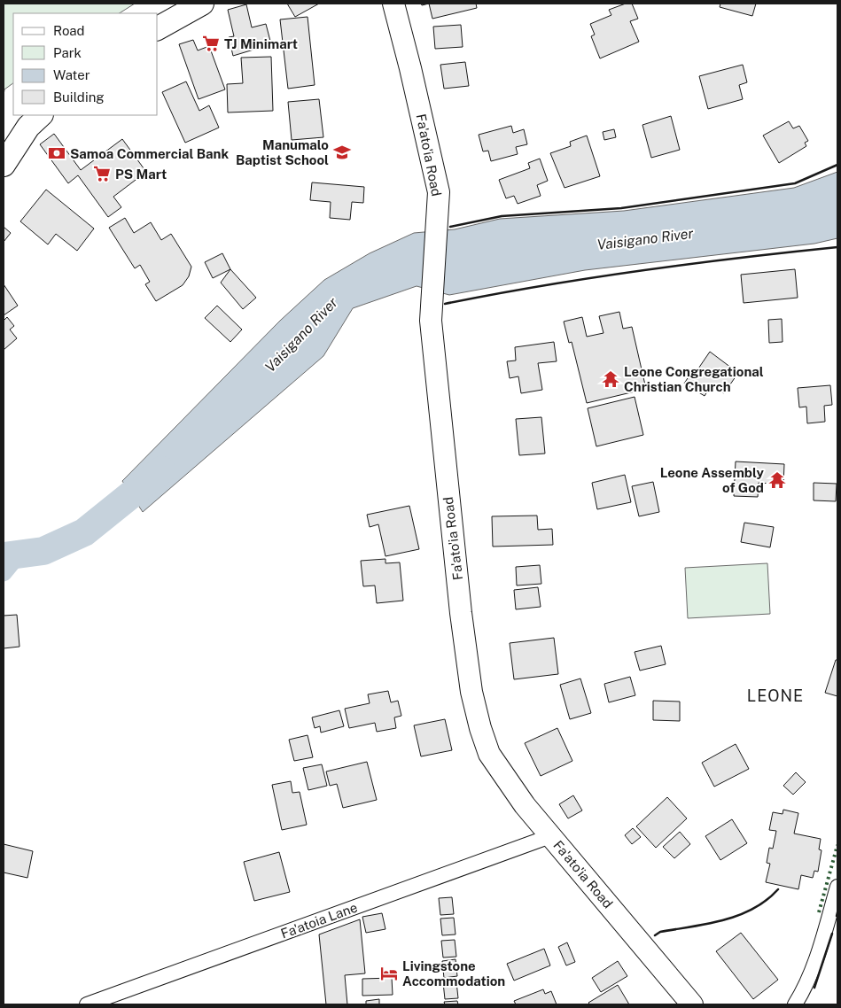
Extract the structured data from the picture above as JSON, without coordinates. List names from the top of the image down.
{
  "streets": {
    "main road": ["Fa'ato'ia Road"],
    "street": ["Fa'atoia Lane"]
  },
  "crossings": [
    ["Fa'ato'ia Road", "Fa'atoia Lane"]
  ],
  "districts": ["LEONE"],
  "water": ["Vaisigano River"],
  "places": {
    "supermarket": ["TJ Minimart", "PS Mart"],
    "school or university": ["Manumalo Baptist School"],
    "bank": ["Samoa Commercial Bank"],
    "temple": ["Leone Congregational Christian Church", "Leone Assembly of God"],
    "hotel": ["Livingstone Accommodation"]
  },
  "legend": [
    "Road",
    "Park",
    "Water",
    "Building"
  ]
}
